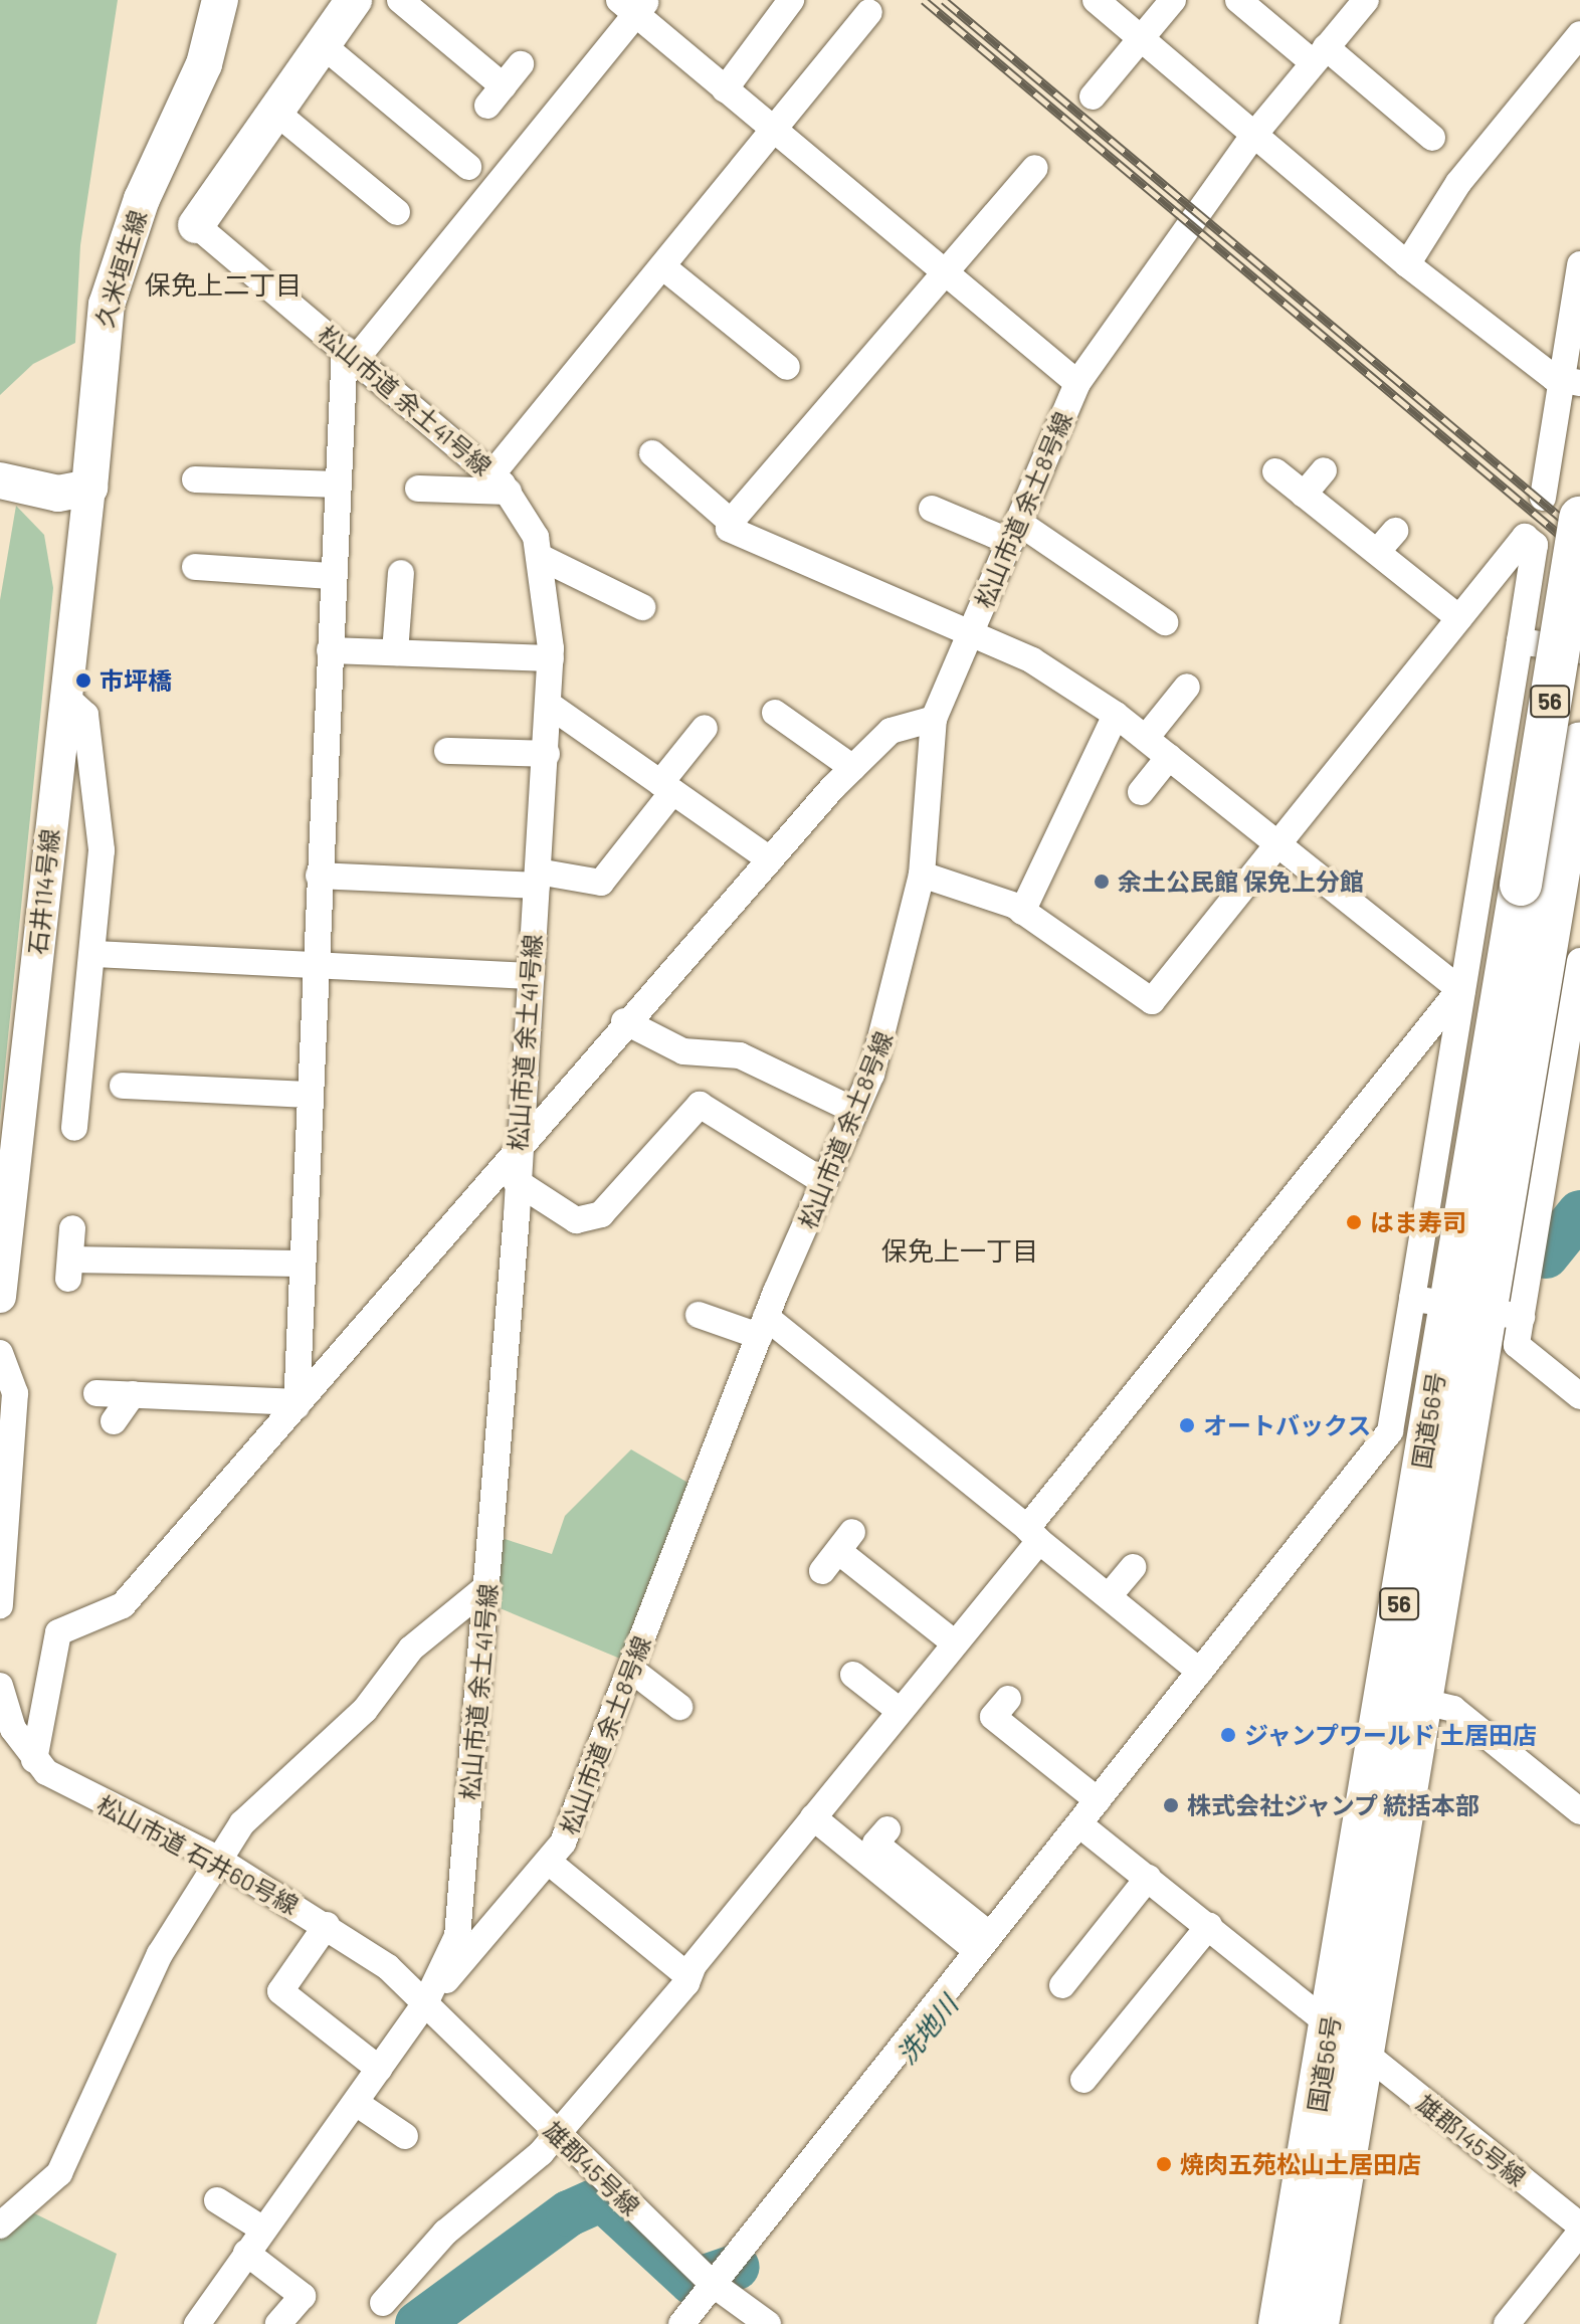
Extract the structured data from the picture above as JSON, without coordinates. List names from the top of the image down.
{
  "streets": {
    "highway": ["56", "国道56号"],
    "main road": ["久米垣生線"],
    "street": [
      "松山市道 余土41号線",
      "松山市道 余土8号線",
      "石井114号線",
      "松山市道 石井60号線",
      "雄郡145号線",
      "雄郡45号線"
    ]
  },
  "crossings": [
    ["久米垣生線", "石井114号線"],
    ["松山市道 余土41号線", "松山市道 余土8号線"],
    ["松山市道 余土41号線", "松山市道 石井60号線"],
    ["松山市道 余土41号線", "雄郡45号線"],
    ["松山市道 余土8号線", "松山市道 石井60号線"],
    ["松山市道 余土8号線", "雄郡45号線"],
    ["国道56号", "雄郡145号線"],
    ["松山市道 石井60号線", "雄郡45号線"]
  ],
  "districts": ["保免上二丁目", "保免上一丁目"],
  "water": ["洗地川"],
  "places": [
    "市坪橋",
    "余土公民館 保免上分館",
    "はま寿司",
    "オートバックス",
    "ジャンプワールド 土居田店",
    "株式会社ジャンプ 統括本部",
    "焼肉五苑松山土居田店"
  ]
}
